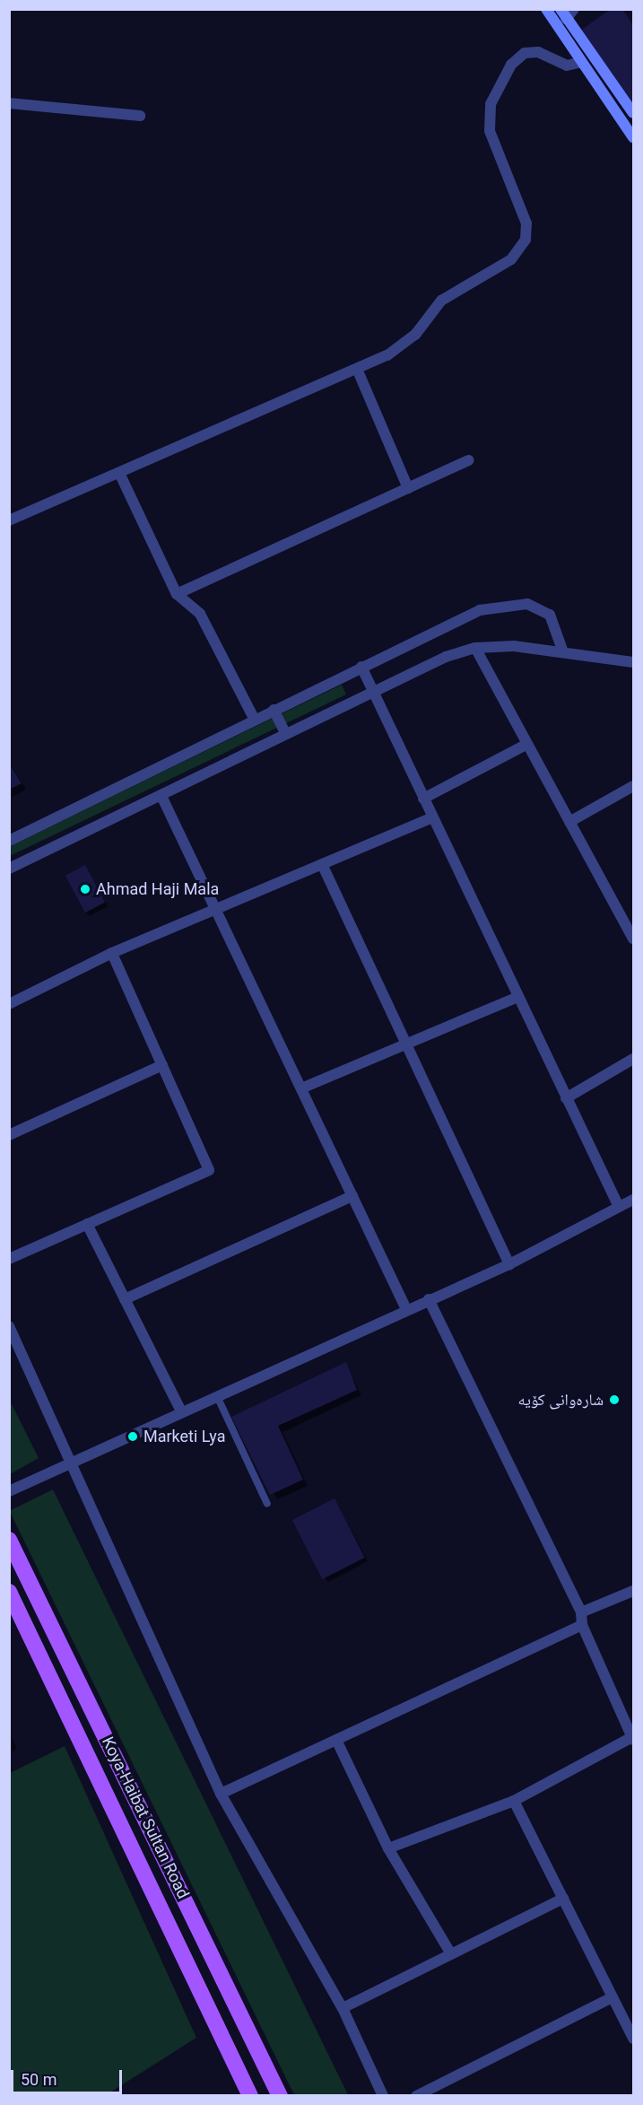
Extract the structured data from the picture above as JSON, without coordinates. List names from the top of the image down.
{
  "streets": {
    "main road": ["Koya-Haibat Sultan Road"]
  },
  "places": ["Ahmad Haji Mala", "شارەوانی کۆیە", "Marketi Lya"],
  "scale_bar": "50 m"
}
